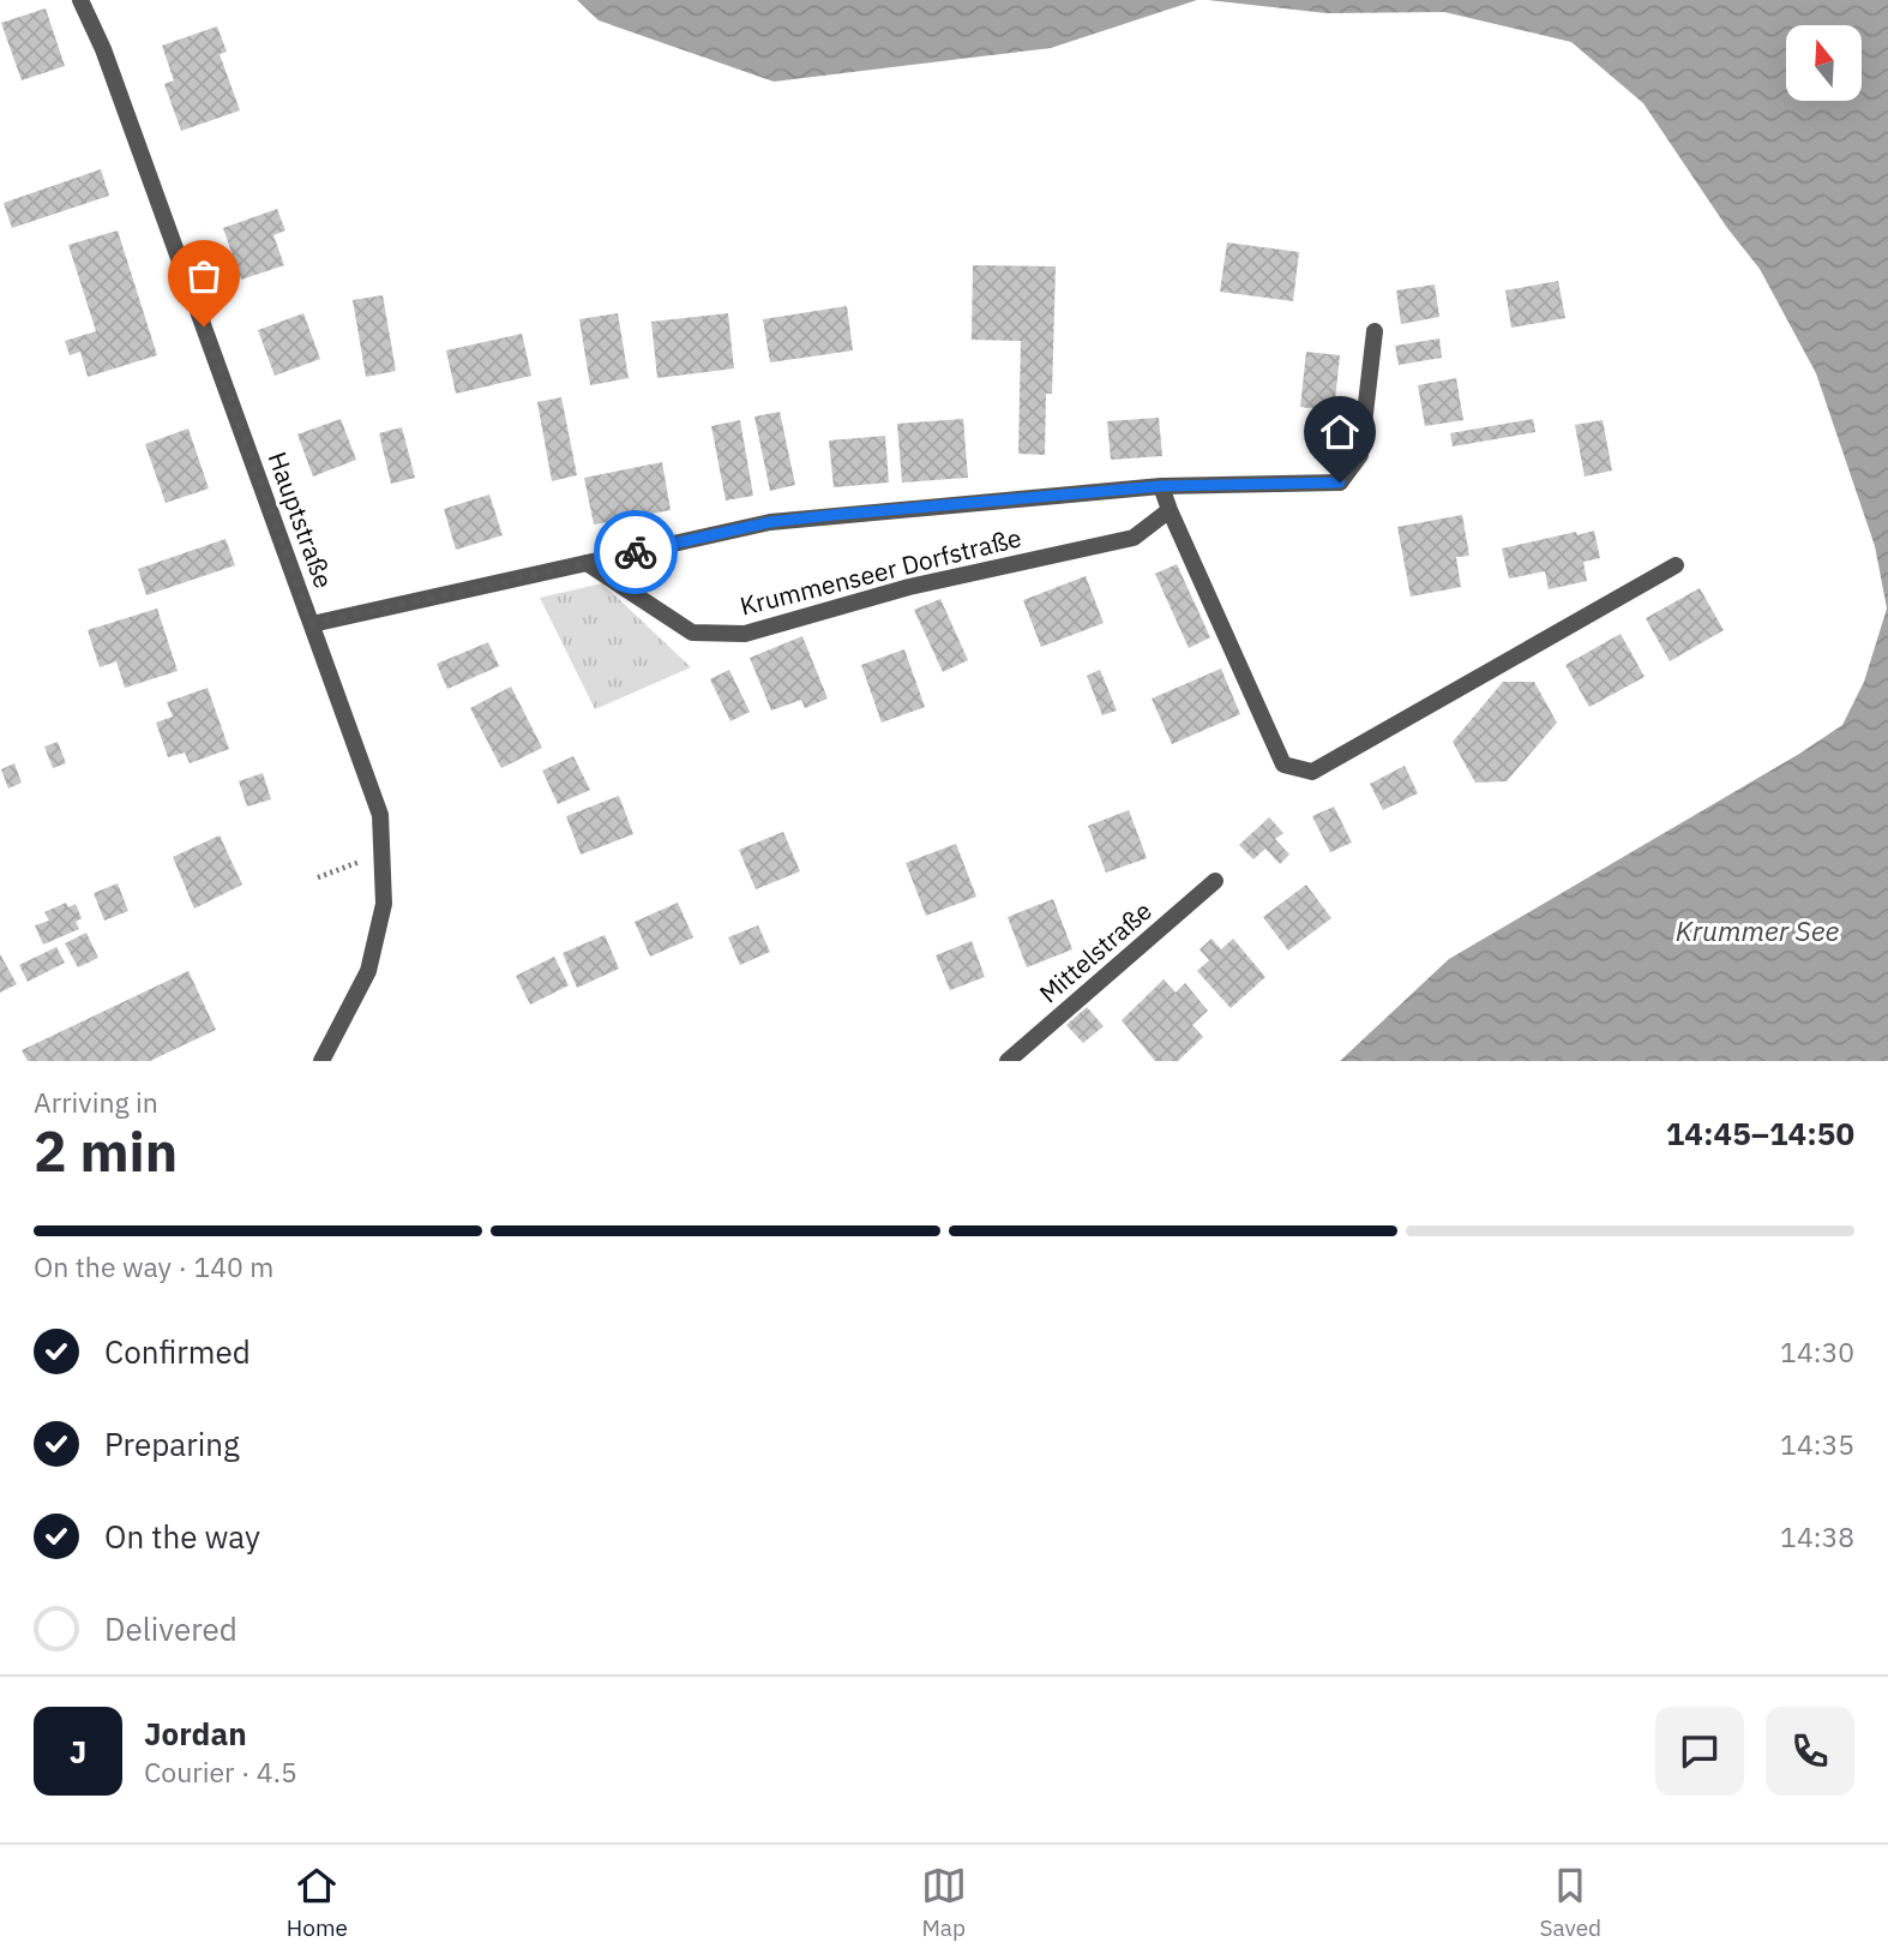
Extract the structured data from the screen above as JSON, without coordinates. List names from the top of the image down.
{
  "streets": {
    "street": ["Hauptstraße", "Krummenseer Dorfstraße", "Mittelstraße"]
  },
  "crossings": [
    ["Hauptstraße", "Krummenseer Dorfstraße"]
  ],
  "water": ["Krummer See"],
  "north": "top",
  "page": {
    "heading": ["2 min", "Arriving in", "14:45–14:50"],
    "panel": ["Jordan", "Courier · 4.5"],
    "bar": "On the way · 140 m",
    "list": [
      ["Confirmed", "14:30"],
      ["Preparing", "14:35"],
      ["On the way", "14:38"],
      "Delivered"
    ],
    "round": "J",
    "tabs": ["Home", "Map", "Saved"]
  }
}
